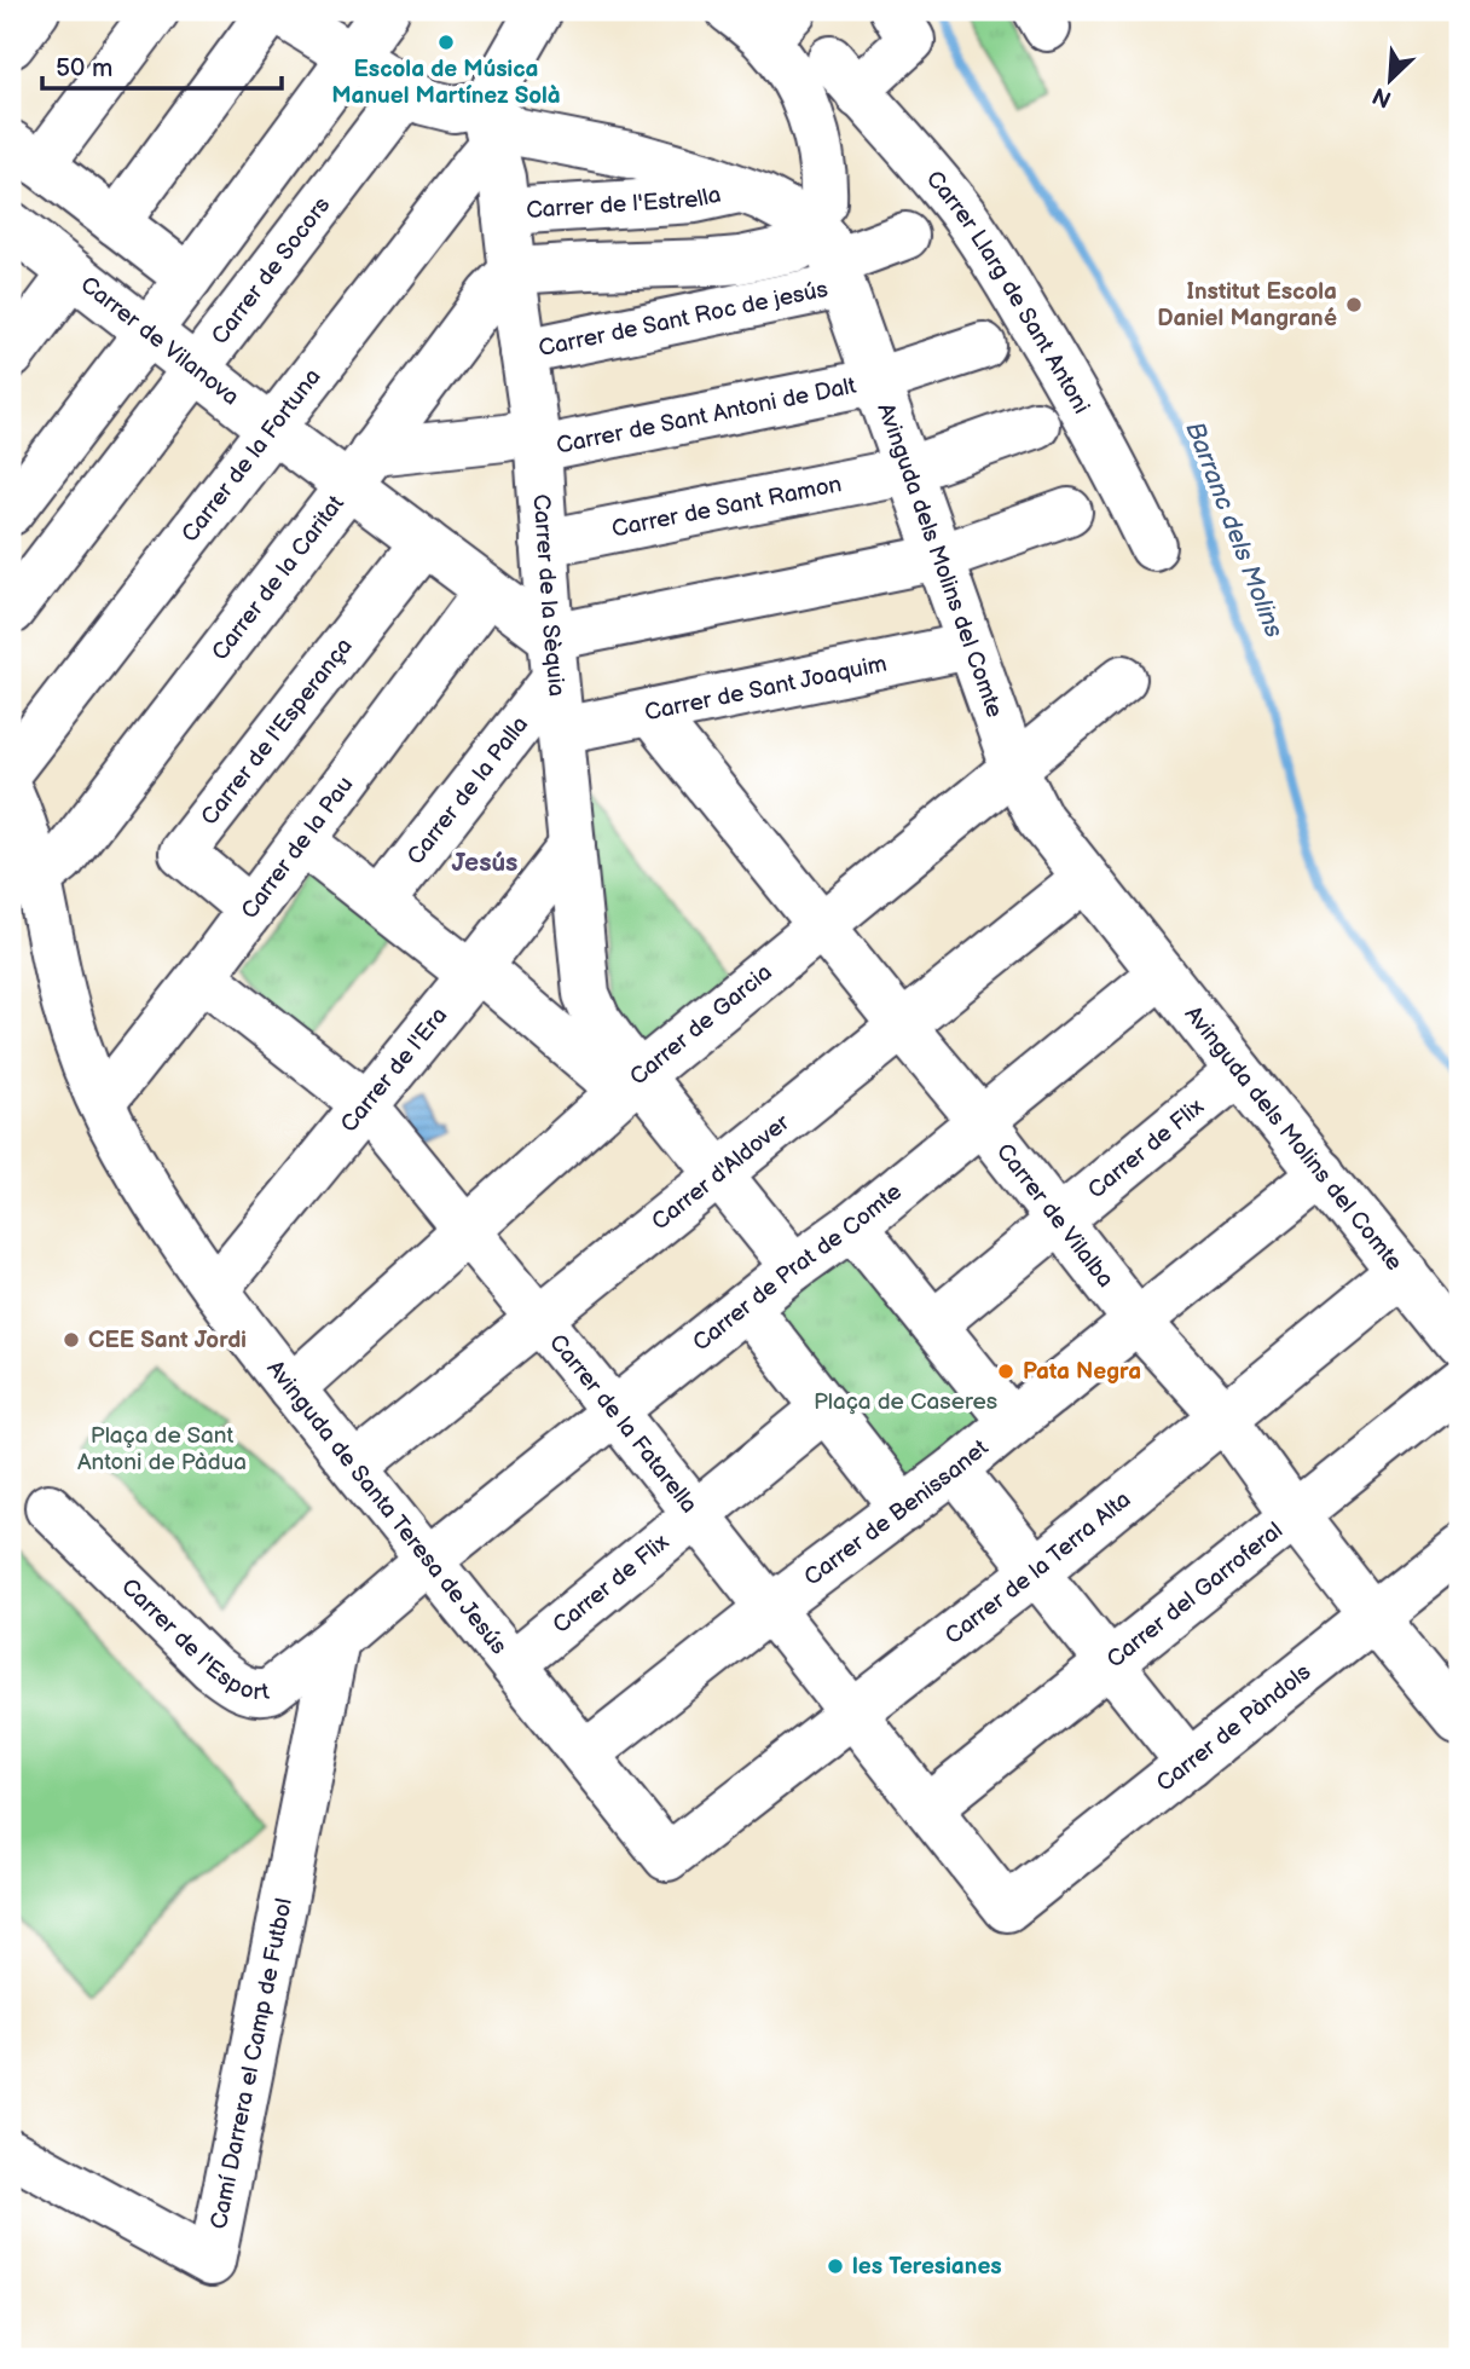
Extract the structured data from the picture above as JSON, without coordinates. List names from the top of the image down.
{
  "streets": {
    "street": [
      "Carrer de l'Estrella",
      "Carrer de Socors",
      "Carrer Llarg de Sant Antoni",
      "Carrer de Sant Roc de jesús",
      "Carrer de Vilanova",
      "Carrer de Sant Antoni de Dalt",
      "Carrer de la Fortuna",
      "Carrer de Sant Ramon",
      "Avinguda dels Molins del Comte",
      "Carrer de la Caritat",
      "Carrer de la Sèquia",
      "Carrer de Sant Joaquim",
      "Carrer de l'Esperança",
      "Carrer de la Palla",
      "Carrer de la Pau",
      "Carrer de Garcia",
      "Carrer de l'Era",
      "Carrer de Flix",
      "Carrer d'Aldover",
      "Carrer de Vilalba",
      "Carrer de Prat de Comte",
      "Carrer de la Fatarella",
      "Avinguda de Santa Teresa de Jesús",
      "Carrer de Benissanet",
      "Carrer de la Terra Alta",
      "Carrer del Garroferal",
      "Carrer de l'Esport",
      "Carrer de Pàndols",
      "Camí Darrera el Camp de Futbol"
    ]
  },
  "crossings": [
    ["Carrer de l'Estrella", "Carrer de la Sèquia"],
    ["Carrer de Socors", "Carrer de Vilanova"],
    ["Carrer de Sant Roc de jesús", "Avinguda dels Molins del Comte"],
    ["Carrer de Sant Roc de jesús", "Carrer de la Sèquia"],
    ["Carrer de Vilanova", "Carrer de Sant Antoni de Dalt"],
    ["Carrer de Vilanova", "Carrer de la Fortuna"],
    ["Carrer de Vilanova", "Carrer de la Caritat"],
    ["Carrer de Vilanova", "Carrer de la Sèquia"],
    ["Carrer de Vilanova", "Carrer de l'Esperança"],
    ["Carrer de Vilanova", "Carrer de la Palla"],
    ["Carrer de Vilanova", "Carrer de la Pau"],
    ["Carrer de Sant Antoni de Dalt", "Avinguda dels Molins del Comte"],
    ["Carrer de Sant Antoni de Dalt", "Carrer de la Caritat"],
    ["Carrer de Sant Antoni de Dalt", "Carrer de la Sèquia"],
    ["Carrer de la Fortuna", "Carrer de la Sèquia"],
    ["Carrer de Sant Ramon", "Avinguda dels Molins del Comte"],
    ["Carrer de Sant Ramon", "Carrer de la Sèquia"],
    ["Avinguda dels Molins del Comte", "Carrer de Sant Joaquim"],
    ["Avinguda dels Molins del Comte", "Carrer de Garcia"],
    ["Avinguda dels Molins del Comte", "Carrer de Flix"],
    ["Avinguda dels Molins del Comte", "Carrer d'Aldover"],
    ["Avinguda dels Molins del Comte", "Carrer de Prat de Comte"],
    ["Avinguda dels Molins del Comte", "Carrer de Benissanet"],
    ["Avinguda dels Molins del Comte", "Carrer de la Terra Alta"],
    ["Carrer de la Caritat", "Carrer de la Sèquia"],
    ["Carrer de la Caritat", "Avinguda de Santa Teresa de Jesús"],
    ["Carrer de la Sèquia", "Carrer de Sant Joaquim"],
    ["Carrer de la Sèquia", "Carrer de la Palla"],
    ["Carrer de la Sèquia", "Carrer de Garcia"],
    ["Carrer de la Sèquia", "Carrer de l'Era"],
    ["Carrer de Sant Joaquim", "Carrer de Vilalba"],
    ["Carrer de l'Esperança", "Carrer de la Pau"],
    ["Carrer de la Pau", "Carrer de la Fatarella"],
    ["Carrer de la Pau", "Avinguda de Santa Teresa de Jesús"],
    ["Carrer de Garcia", "Carrer de Vilalba"],
    ["Carrer de Garcia", "Carrer de la Fatarella"],
    ["Carrer de Garcia", "Avinguda de Santa Teresa de Jesús"],
    ["Carrer de l'Era", "Carrer de la Fatarella"],
    ["Carrer de l'Era", "Avinguda de Santa Teresa de Jesús"],
    ["Carrer de Flix", "Carrer de Vilalba"],
    ["Carrer de Flix", "Carrer de la Fatarella"],
    ["Carrer de Flix", "Avinguda de Santa Teresa de Jesús"],
    ["Carrer d'Aldover", "Carrer de Vilalba"],
    ["Carrer d'Aldover", "Carrer de la Fatarella"],
    ["Carrer d'Aldover", "Avinguda de Santa Teresa de Jesús"],
    ["Carrer de Vilalba", "Carrer de Prat de Comte"],
    ["Carrer de Vilalba", "Carrer de Benissanet"],
    ["Carrer de Vilalba", "Carrer de la Terra Alta"],
    ["Carrer de Vilalba", "Carrer del Garroferal"],
    ["Carrer de Vilalba", "Carrer de Pàndols"],
    ["Carrer de Prat de Comte", "Carrer de la Fatarella"],
    ["Carrer de Prat de Comte", "Avinguda de Santa Teresa de Jesús"],
    ["Carrer de Prat de Comte", "Carrer de l'Esport"],
    ["Carrer de la Fatarella", "Carrer de Benissanet"],
    ["Carrer de la Fatarella", "Carrer de la Terra Alta"],
    ["Carrer de la Fatarella", "Carrer del Garroferal"],
    ["Carrer de la Fatarella", "Carrer de Pàndols"],
    ["Avinguda de Santa Teresa de Jesús", "Carrer de Benissanet"],
    ["Avinguda de Santa Teresa de Jesús", "Carrer de la Terra Alta"],
    ["Avinguda de Santa Teresa de Jesús", "Carrer de l'Esport"],
    ["Carrer de l'Esport", "Camí Darrera el Camp de Futbol"]
  ],
  "districts": ["Jesús"],
  "water": ["Barranc dels Molins"],
  "parks": ["Plaça de Caseres", "Plaça de Sant Antoni de Pàdua"],
  "places": [
    "Escola de Música Manuel Martínez Solà",
    "Institut Escola Daniel Mangrané",
    "CEE Sant Jordi",
    "Pata Negra",
    "les Teresianes"
  ],
  "scale_bar": "50 m",
  "north": "bottom left"
}
